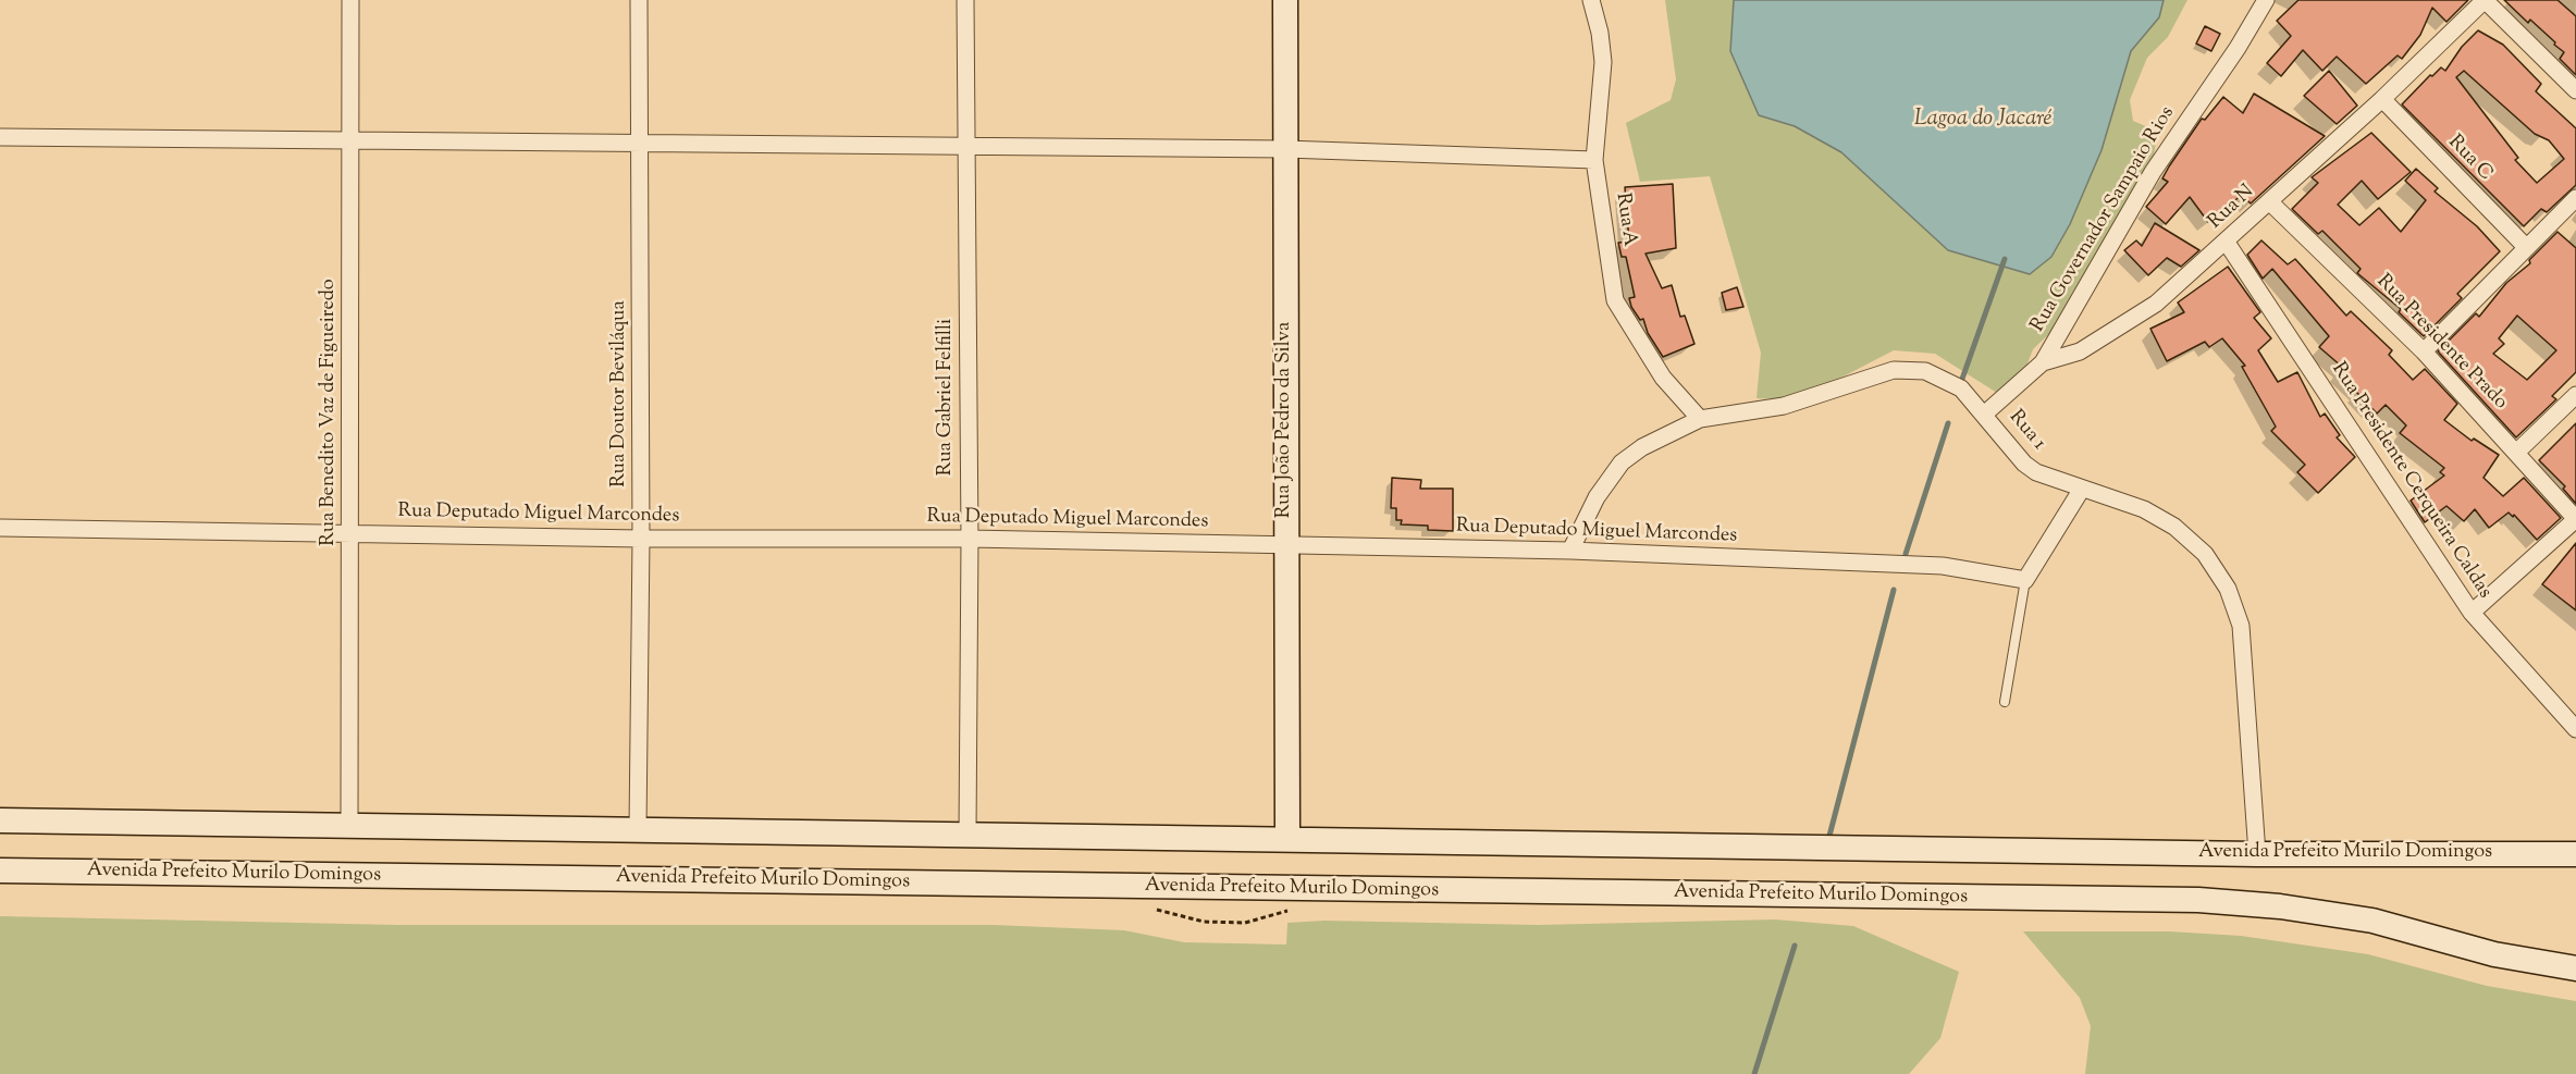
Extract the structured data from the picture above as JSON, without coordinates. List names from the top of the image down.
{
  "streets": {
    "main road": ["Rua João Pedro da Silva", "Avenida Prefeito Murilo Domingos"],
    "street": [
      "Rua C",
      "Rua N",
      "Rua A",
      "Rua Governador Sampaio Rios",
      "Rua Presidente Prado",
      "Rua Doutor Beviláqua",
      "Rua Gabriel Felfilli",
      "Rua Benedito Vaz de Figueiredo",
      "Rua 1",
      "Rua Presidente Cerqueira Caldas",
      "Rua Deputado Miguel Marcondes"
    ]
  },
  "crossings": [
    ["Rua C", "Rua N"],
    ["Rua N", "Rua Governador Sampaio Rios"],
    ["Rua N", "Rua Presidente Prado"],
    ["Rua N", "Rua 1"],
    ["Rua N", "Rua Presidente Cerqueira Caldas"],
    ["Rua A", "Rua 1"],
    ["Rua Doutor Beviláqua", "Rua Deputado Miguel Marcondes"],
    ["Rua Doutor Beviláqua", "Avenida Prefeito Murilo Domingos"],
    ["Rua Gabriel Felfilli", "Rua Deputado Miguel Marcondes"],
    ["Rua Gabriel Felfilli", "Avenida Prefeito Murilo Domingos"],
    ["Rua Benedito Vaz de Figueiredo", "Rua Deputado Miguel Marcondes"],
    ["Rua Benedito Vaz de Figueiredo", "Avenida Prefeito Murilo Domingos"],
    ["Rua João Pedro da Silva", "Rua Deputado Miguel Marcondes"],
    ["Rua João Pedro da Silva", "Avenida Prefeito Murilo Domingos"],
    ["Rua 1", "Rua Deputado Miguel Marcondes"],
    ["Rua 1", "Avenida Prefeito Murilo Domingos"]
  ],
  "water": ["Lagoa do Jacaré"]
}
